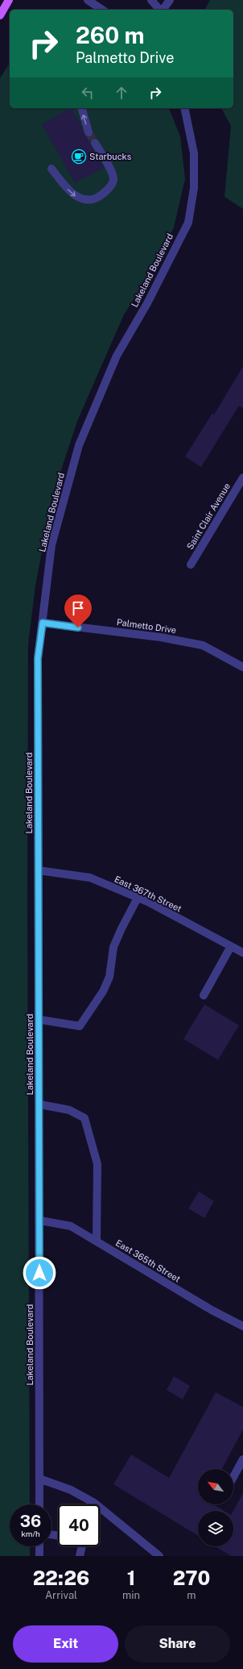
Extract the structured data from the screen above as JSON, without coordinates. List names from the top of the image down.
{
  "streets": {
    "street": [
      "Lakeland Boulevard",
      "Saint Clair Avenue",
      "Palmetto Drive",
      "East 367th Street",
      "East 365th Street"
    ]
  },
  "crossings": [
    ["Lakeland Boulevard", "Palmetto Drive"],
    ["Lakeland Boulevard", "East 367th Street"],
    ["Lakeland Boulevard", "East 365th Street"]
  ],
  "places": {
    "cafe": ["Starbucks"]
  },
  "north": "top left",
  "page": {
    "turn": ["260 m", "Palmetto Drive"],
    "speed": "36 km/h",
    "limit": "40",
    "eta": [
      "22:26",
      "Arrival",
      "1",
      "min",
      "270",
      "m"
    ],
    "buttons": ["Exit", "Share"]
  }
}
